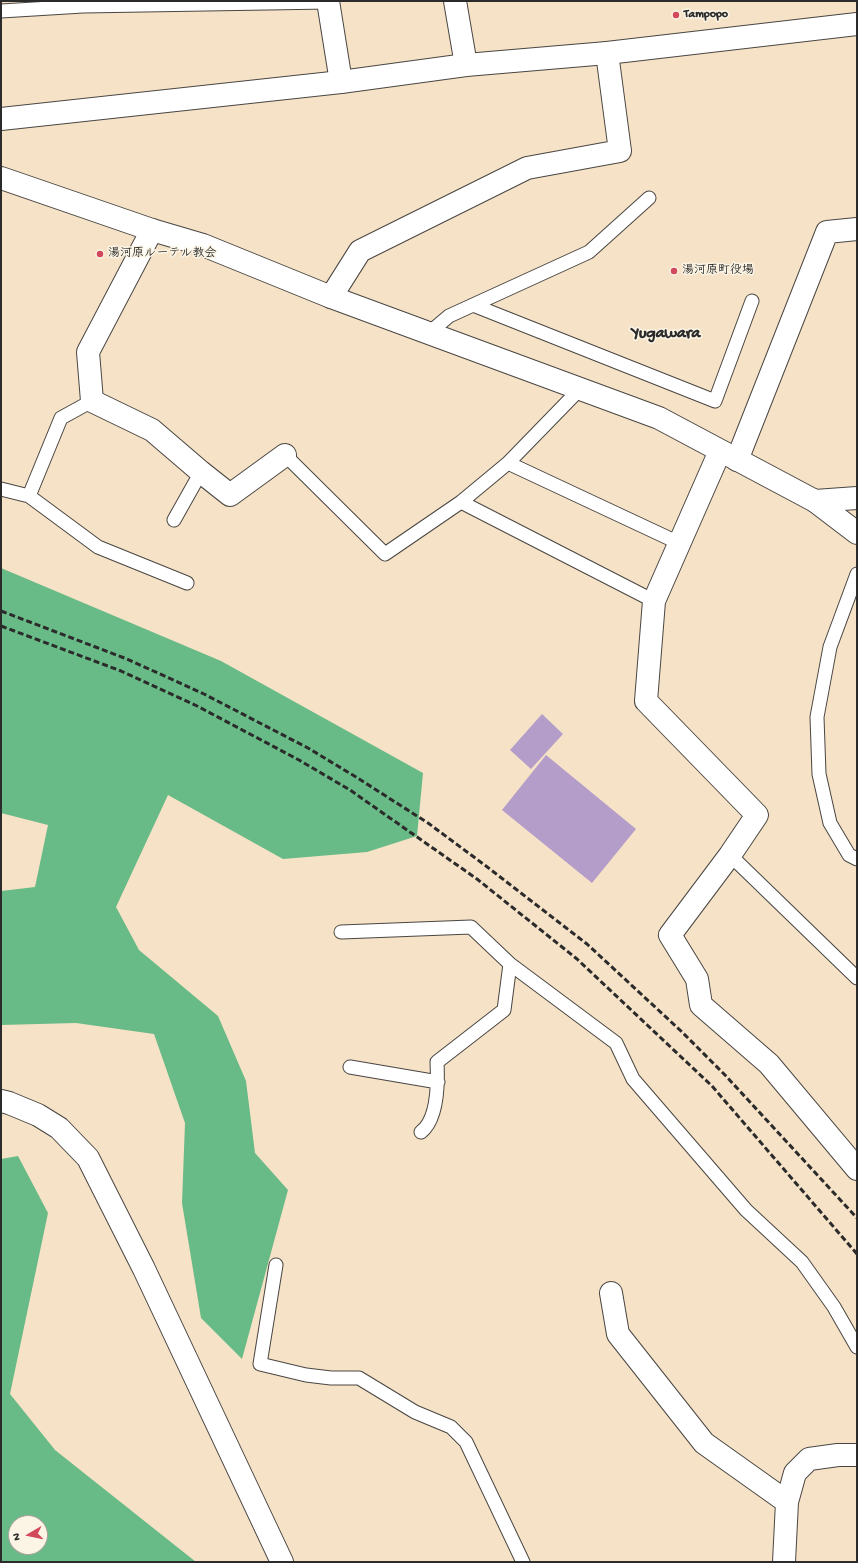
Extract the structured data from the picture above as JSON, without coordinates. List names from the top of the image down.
{
  "districts": ["Yugawara"],
  "places": ["Tampopo", "湯河原ルーテル教会", "湯河原町役場"],
  "north": "left"
}
